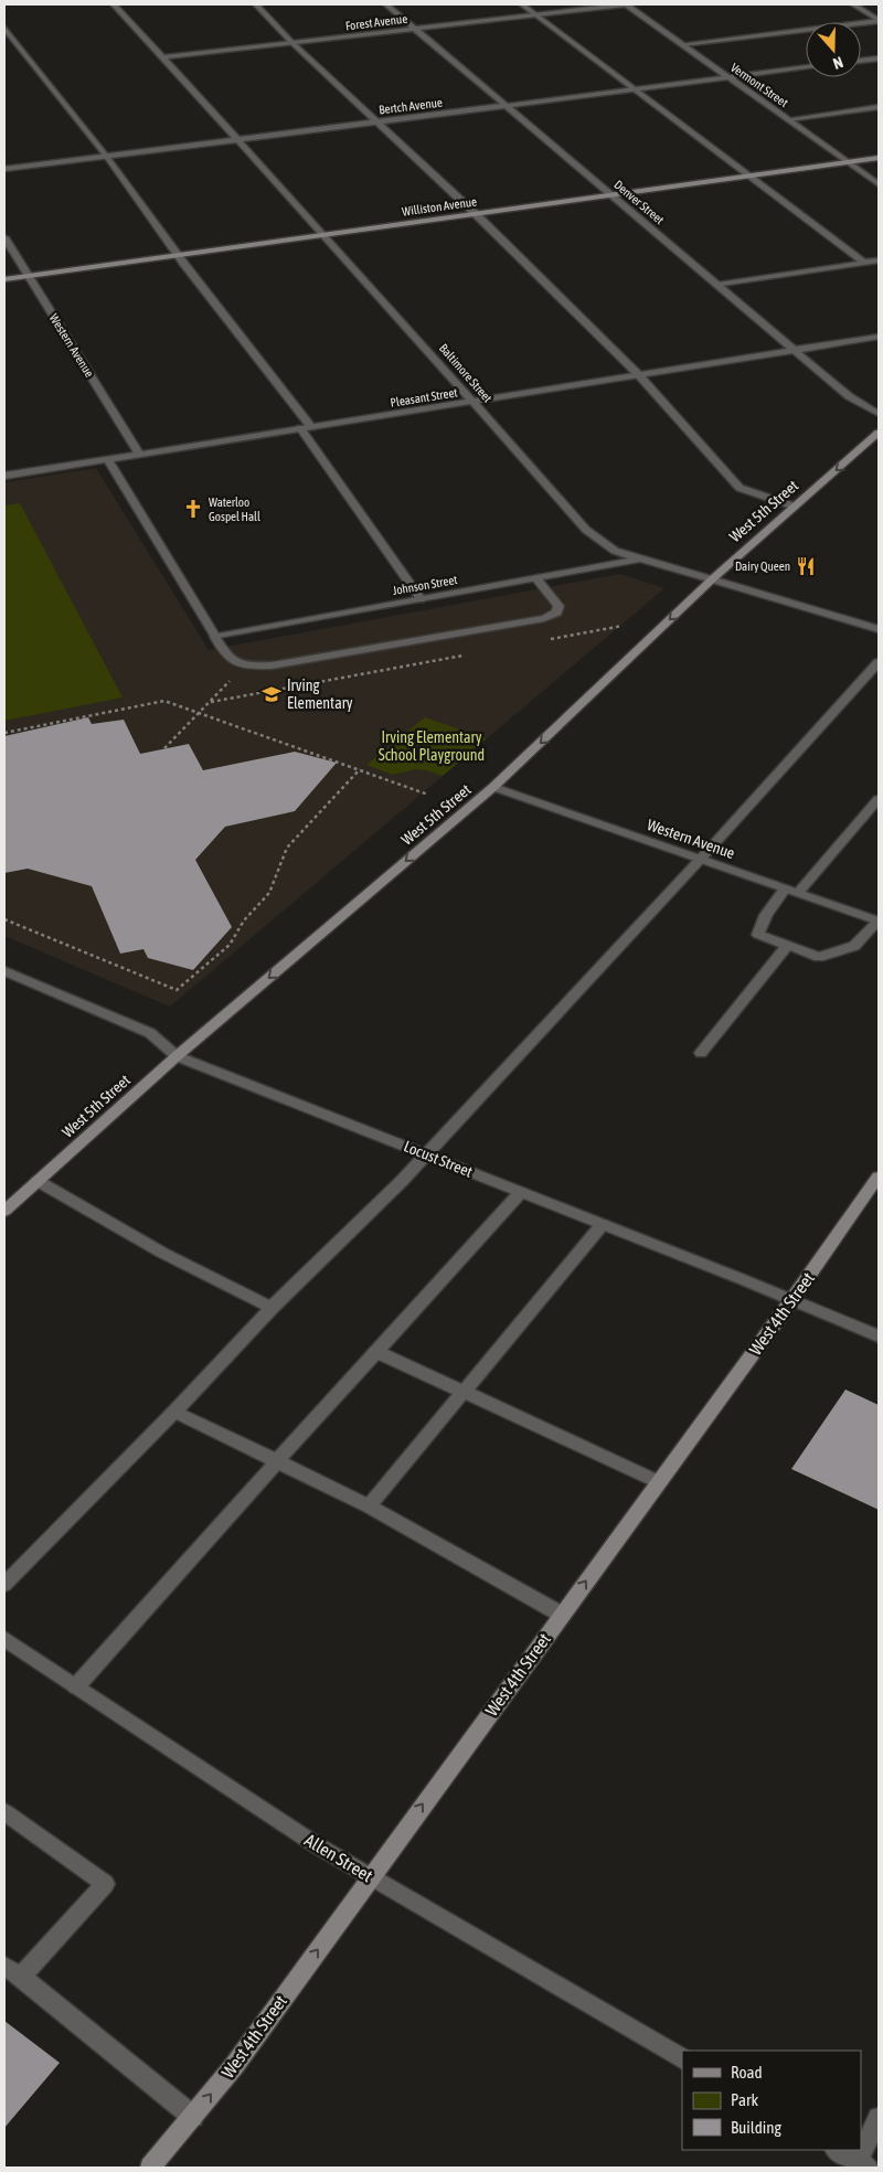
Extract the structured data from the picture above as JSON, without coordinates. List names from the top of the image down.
{
  "streets": {
    "main road": ["Williston Avenue", "West 5th Street", "West 4th Street"],
    "street": [
      "Forest Avenue",
      "Vermont Street",
      "Bertch Avenue",
      "Denver Street",
      "Western Avenue",
      "Baltimore Street",
      "Pleasant Street",
      "Johnson Street",
      "Locust Street",
      "Allen Street"
    ]
  },
  "crossings": [
    ["Forest Avenue", "Vermont Street"],
    ["Forest Avenue", "Denver Street"],
    ["Forest Avenue", "Baltimore Street"],
    ["Vermont Street", "Bertch Avenue"],
    ["Vermont Street", "Williston Avenue"],
    ["Bertch Avenue", "Denver Street"],
    ["Bertch Avenue", "Baltimore Street"],
    ["Denver Street", "Williston Avenue"],
    ["Denver Street", "Pleasant Street"],
    ["Williston Avenue", "Western Avenue"],
    ["Williston Avenue", "Baltimore Street"],
    ["Western Avenue", "Pleasant Street"],
    ["Western Avenue", "West 5th Street"],
    ["Baltimore Street", "Pleasant Street"],
    ["Baltimore Street", "West 5th Street"],
    ["Baltimore Street", "Johnson Street"],
    ["West 5th Street", "Locust Street"],
    ["Locust Street", "West 4th Street"],
    ["West 4th Street", "Allen Street"]
  ],
  "one_way": ["West 5th Street", "West 4th Street"],
  "parks": ["Irving Elementary School Playground"],
  "places": {
    "church": ["Waterloo Gospel Hall"],
    "restaurant": ["Dairy Queen"],
    "school or university": ["Irving Elementary"]
  },
  "legend": ["Road", "Park", "Building"],
  "north": "bottom"
}
